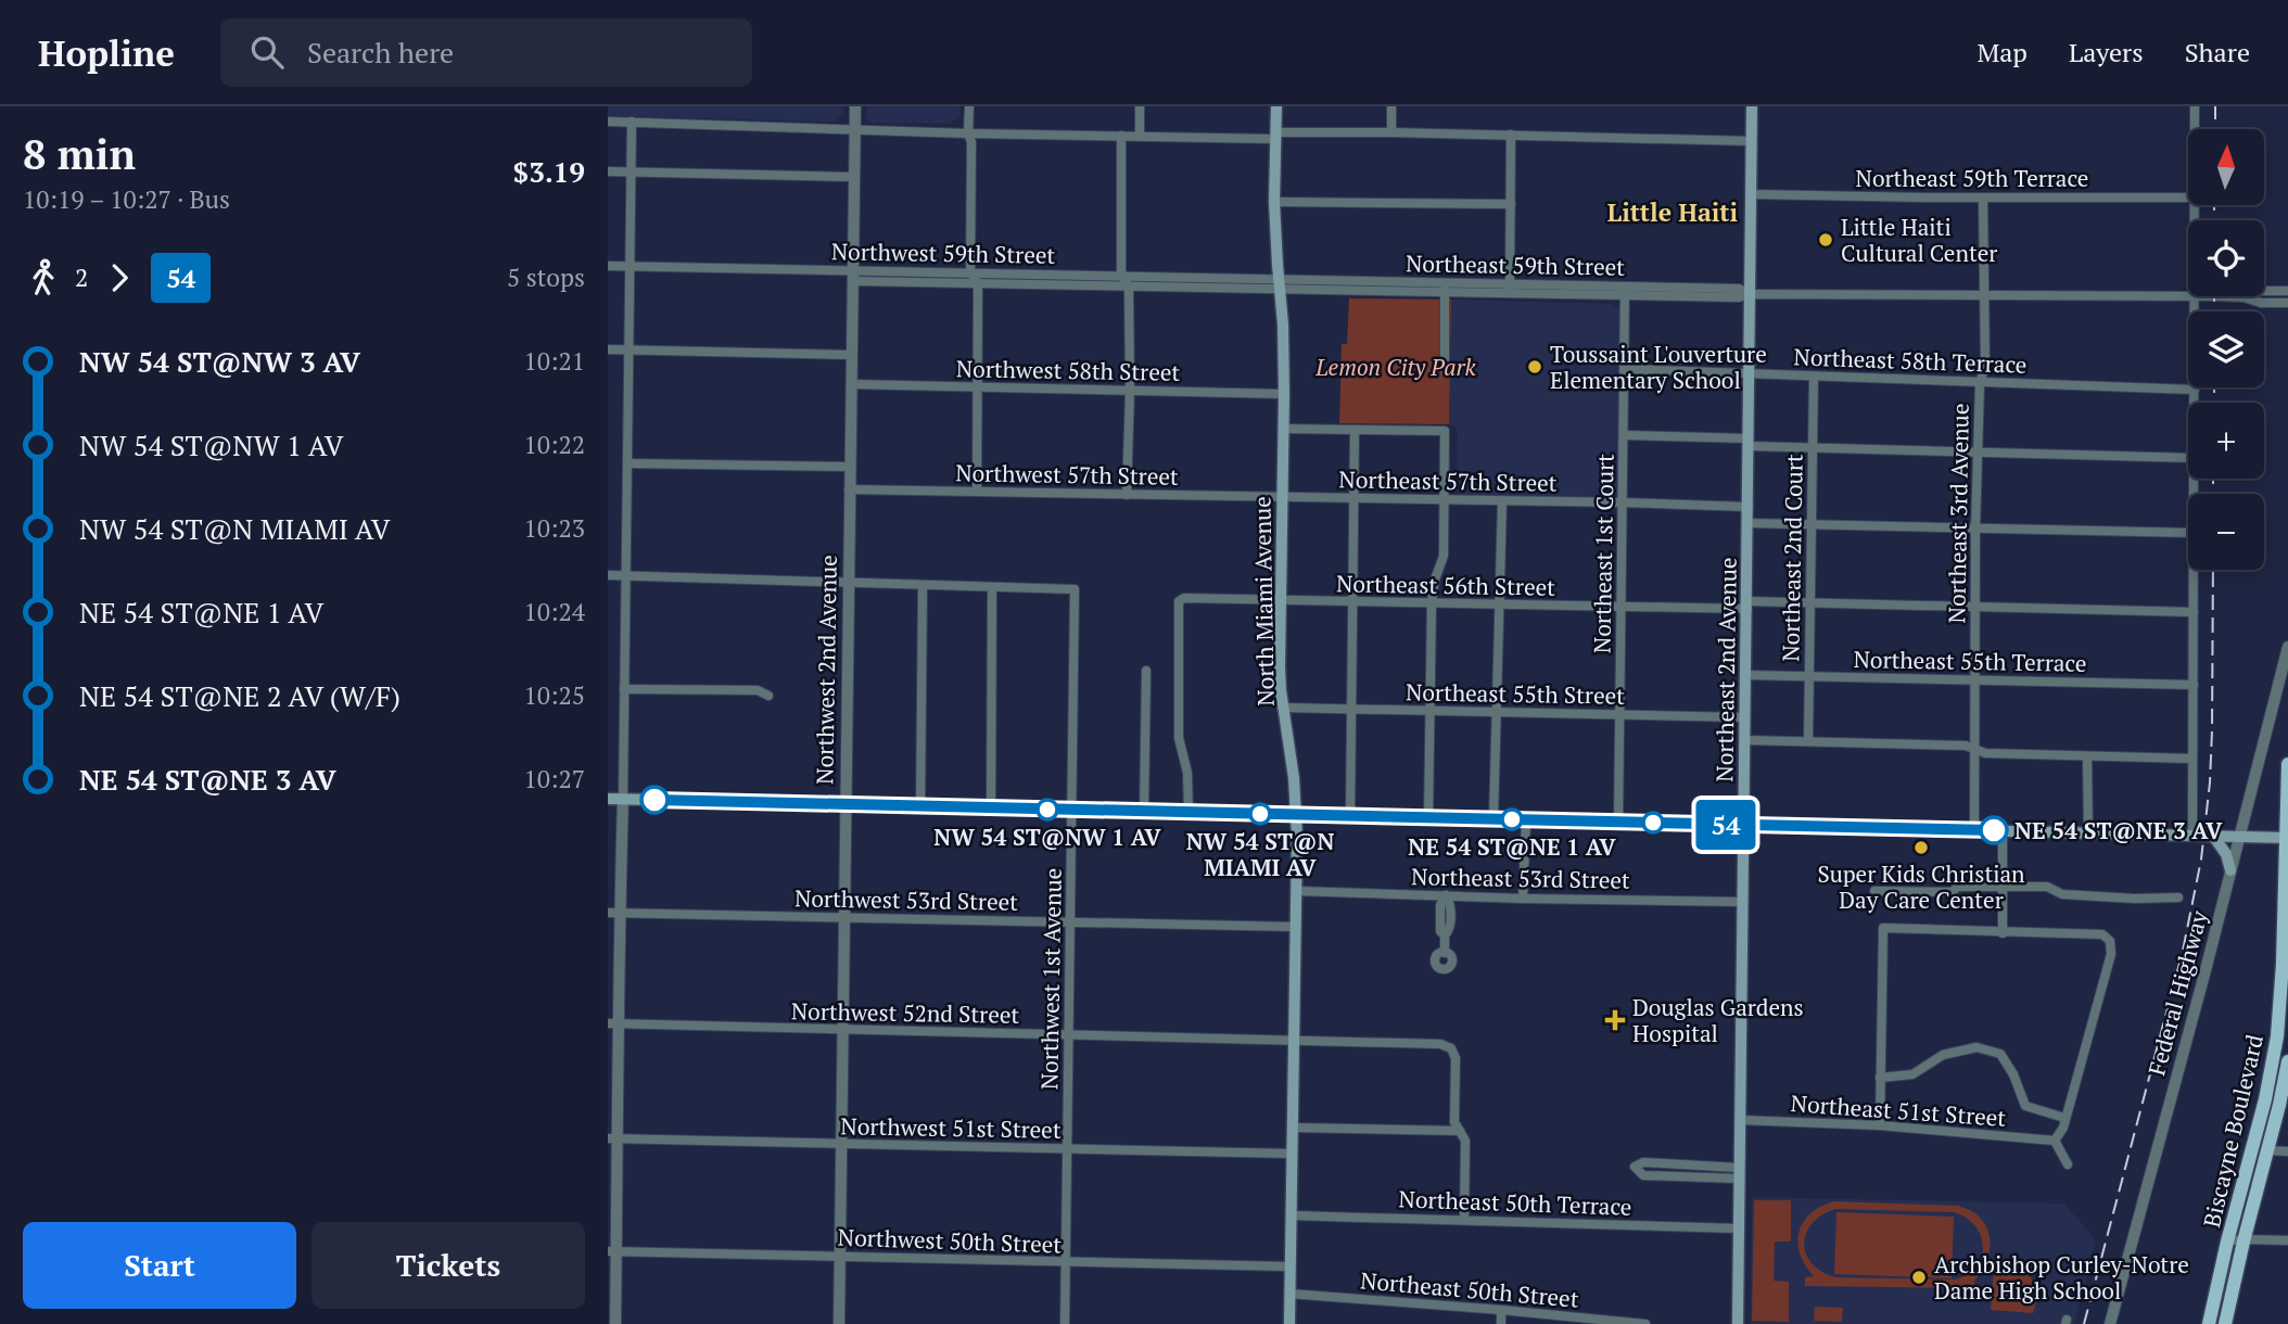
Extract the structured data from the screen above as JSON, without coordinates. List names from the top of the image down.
{
  "streets": {
    "main road": ["North Miami Avenue", "Northeast 2nd Avenue", "Biscayne Boulevard"],
    "street": [
      "Northeast 59th Terrace",
      "Northwest 59th Street",
      "Northeast 59th Street",
      "Northeast 58th Terrace",
      "Northwest 58th Street",
      "Northwest 57th Street",
      "Northeast 57th Street",
      "Northeast 3rd Avenue",
      "Northeast 1st Court",
      "Northeast 2nd Court",
      "Northeast 56th Street",
      "Northeast 55th Terrace",
      "Northwest 2nd Avenue",
      "Northeast 55th Street",
      "Northeast 53rd Street",
      "Northwest 53rd Street",
      "Northwest 1st Avenue",
      "Federal Highway",
      "Northwest 52nd Street",
      "Northeast 51st Street",
      "Northwest 51st Street",
      "Northeast 50th Terrace",
      "Northwest 50th Street",
      "Northeast 50th Street"
    ]
  },
  "crossings": [
    ["Northeast 59th Terrace", "Northeast 3rd Avenue"],
    ["Northeast 59th Terrace", "Northeast 2nd Avenue"],
    ["Northwest 59th Street", "Northeast 59th Street"],
    ["Northwest 59th Street", "North Miami Avenue"],
    ["Northwest 59th Street", "Northwest 2nd Avenue"],
    ["Northeast 59th Street", "Northeast 3rd Avenue"],
    ["Northeast 59th Street", "Northeast 1st Court"],
    ["Northeast 59th Street", "North Miami Avenue"],
    ["Northeast 59th Street", "Northeast 2nd Avenue"],
    ["Northeast 58th Terrace", "Northeast 3rd Avenue"],
    ["Northeast 58th Terrace", "Northeast 1st Court"],
    ["Northeast 58th Terrace", "Northeast 2nd Court"],
    ["Northeast 58th Terrace", "Northeast 2nd Avenue"],
    ["Northwest 58th Street", "North Miami Avenue"],
    ["Northwest 58th Street", "Northwest 2nd Avenue"],
    ["Northwest 57th Street", "Northeast 57th Street"],
    ["Northwest 57th Street", "North Miami Avenue"],
    ["Northwest 57th Street", "Northwest 2nd Avenue"],
    ["Northeast 57th Street", "Northeast 1st Court"],
    ["Northeast 57th Street", "North Miami Avenue"],
    ["Northeast 57th Street", "Northeast 2nd Avenue"],
    ["Northeast 3rd Avenue", "Northeast 56th Street"],
    ["Northeast 3rd Avenue", "Northeast 55th Terrace"],
    ["Northeast 1st Court", "Northeast 56th Street"],
    ["Northeast 1st Court", "Northeast 55th Street"],
    ["Northeast 2nd Court", "Northeast 56th Street"],
    ["Northeast 2nd Court", "Northeast 55th Terrace"],
    ["Northeast 56th Street", "North Miami Avenue"],
    ["Northeast 56th Street", "Northeast 2nd Avenue"],
    ["North Miami Avenue", "Northeast 55th Street"],
    ["North Miami Avenue", "Northeast 53rd Street"],
    ["North Miami Avenue", "Northwest 53rd Street"],
    ["North Miami Avenue", "Northwest 52nd Street"],
    ["North Miami Avenue", "Northwest 51st Street"],
    ["North Miami Avenue", "Northeast 50th Terrace"],
    ["North Miami Avenue", "Northwest 50th Street"],
    ["North Miami Avenue", "Northeast 50th Street"],
    ["Northeast 55th Terrace", "Northeast 2nd Avenue"],
    ["Northwest 2nd Avenue", "Northwest 53rd Street"],
    ["Northwest 2nd Avenue", "Northwest 52nd Street"],
    ["Northwest 2nd Avenue", "Northwest 51st Street"],
    ["Northwest 2nd Avenue", "Northwest 50th Street"],
    ["Northeast 2nd Avenue", "Northeast 55th Street"],
    ["Northeast 2nd Avenue", "Northeast 53rd Street"],
    ["Northeast 2nd Avenue", "Northeast 51st Street"],
    ["Northeast 2nd Avenue", "Northeast 50th Terrace"],
    ["Northwest 53rd Street", "Northwest 1st Avenue"],
    ["Northwest 1st Avenue", "Northwest 52nd Street"],
    ["Northwest 1st Avenue", "Northwest 51st Street"],
    ["Northwest 1st Avenue", "Northwest 50th Street"]
  ],
  "districts": ["Little Haiti"],
  "parks": ["Lemon City Park"],
  "places": {
    "other": [
      "Little Haiti Cultural Center",
      "Toussaint L'ouverture Elementary School",
      "NW 54 ST@NW 1 AV",
      "NW 54 ST@N MIAMI AV",
      "NE 54 ST@NE 1 AV",
      "NE 54 ST@NE 3 AV",
      "Super Kids Christian Day Care Center",
      "Archbishop Curley-Notre Dame High School"
    ],
    "health": ["Douglas Gardens Hospital"]
  },
  "lines": ["bus line 54"],
  "north": "top",
  "page": {
    "header": "Hopline",
    "search": "Search here",
    "nav": ["Map", "Layers", "Share"],
    "heading": ["8 min", "10:19 – 10:27 · Bus", "$3.19"],
    "on_map": "54",
    "map_buttons": ["+", "−"],
    "legs": ["2", "54", "5 stops"],
    "list": [
      {
        "name": "NW 54 ST@NW 3 AV",
        "value": "10:21"
      },
      {
        "name": "NW 54 ST@NW 1 AV",
        "value": "10:22"
      },
      {
        "name": "NW 54 ST@N MIAMI AV",
        "value": "10:23"
      },
      {
        "name": "NE 54 ST@NE 1 AV",
        "value": "10:24"
      },
      {
        "name": "NE 54 ST@NE 2 AV (W/F)",
        "value": "10:25"
      },
      {
        "name": "NE 54 ST@NE 3 AV",
        "value": "10:27"
      }
    ],
    "buttons": ["Start", "Tickets"]
  }
}
